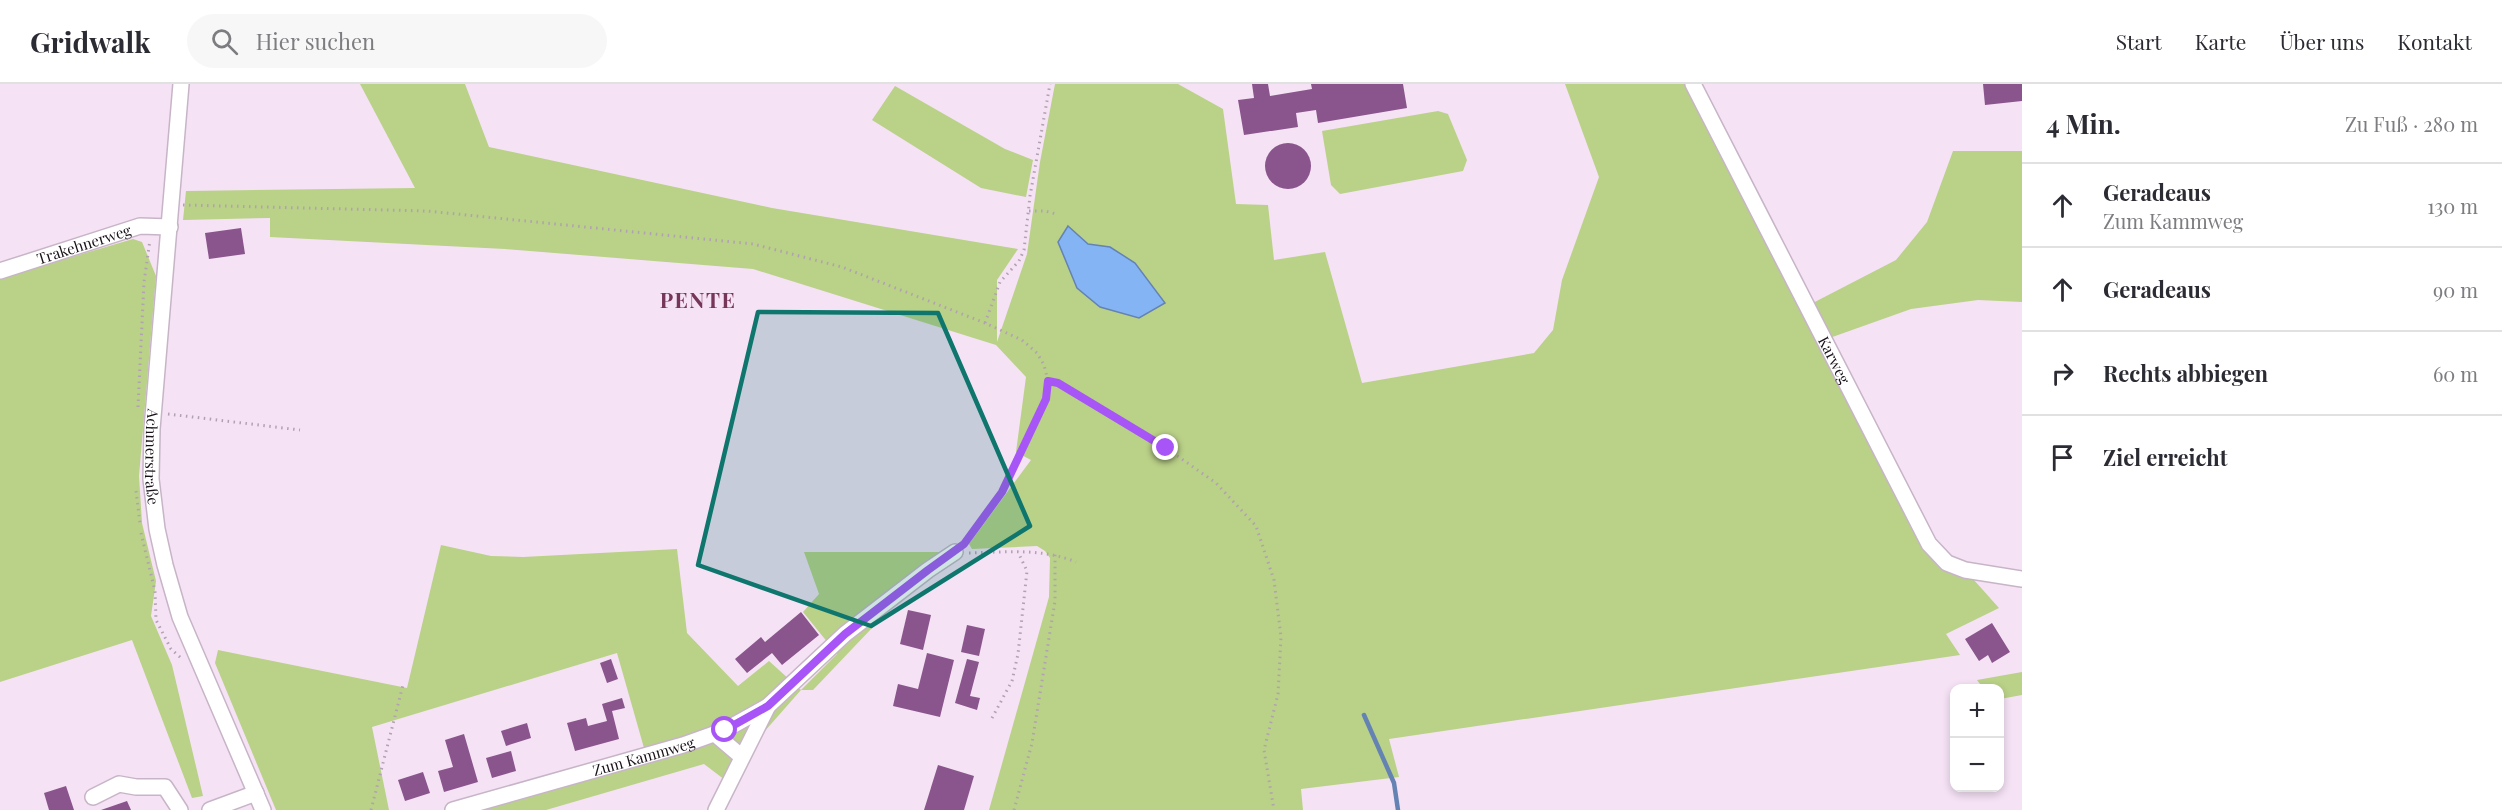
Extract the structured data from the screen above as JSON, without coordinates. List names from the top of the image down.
{
  "streets": {
    "street": [
      "Trakehnerweg",
      "Karweg",
      "Achmerstraße",
      "Zum Kammweg"
    ]
  },
  "crossings": [
    ["Trakehnerweg", "Achmerstraße"]
  ],
  "districts": ["PENTE"],
  "page": {
    "header": "Gridwalk",
    "search": "Hier suchen",
    "nav": [
      "Start",
      "Karte",
      "Über uns",
      "Kontakt"
    ],
    "heading": ["4 Min.", "Zu Fuß · 280 m"],
    "list": [
      ["Geradeaus", "Zum Kammweg", "130 m"],
      ["Geradeaus", "90 m"],
      ["Rechts abbiegen", "60 m"],
      "Ziel erreicht"
    ],
    "map_buttons": ["+", "−"]
  }
}
